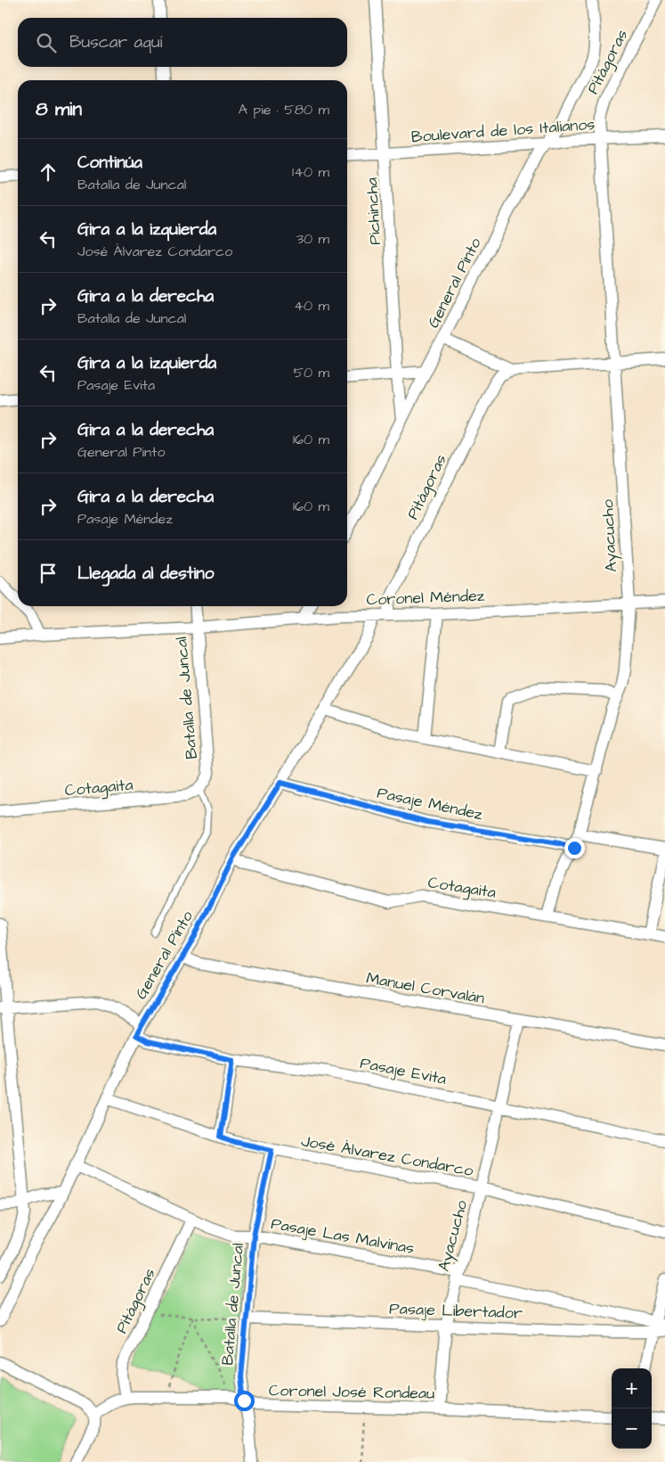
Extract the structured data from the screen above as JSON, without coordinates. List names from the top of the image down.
{
  "streets": {
    "street": [
      "Pitágoras",
      "Boulevard de los Italianos",
      "Pichincha",
      "General Pinto",
      "Ayacucho",
      "Coronel Méndez",
      "Batalla de Juncal",
      "Cotagaita",
      "Pasaje Méndez",
      "Manuel Corvalán",
      "Pasaje Evita",
      "José Álvarez Condarco",
      "Pasaje Las Malvinas",
      "Pasaje Libertador",
      "Coronel José Rondeau"
    ]
  },
  "crossings": [
    ["Pitágoras", "Boulevard de los Italianos"],
    ["Pitágoras", "Ayacucho"],
    ["Pitágoras", "Coronel Méndez"],
    ["Pitágoras", "Pasaje Las Malvinas"],
    ["Pitágoras", "Coronel José Rondeau"],
    ["Boulevard de los Italianos", "Pichincha"],
    ["Boulevard de los Italianos", "General Pinto"],
    ["Boulevard de los Italianos", "Ayacucho"],
    ["Pichincha", "General Pinto"],
    ["General Pinto", "Coronel Méndez"],
    ["General Pinto", "Cotagaita"],
    ["General Pinto", "Pasaje Méndez"],
    ["General Pinto", "Manuel Corvalán"],
    ["General Pinto", "Pasaje Evita"],
    ["General Pinto", "José Álvarez Condarco"],
    ["General Pinto", "Pasaje Las Malvinas"],
    ["Ayacucho", "Coronel Méndez"],
    ["Ayacucho", "Cotagaita"],
    ["Ayacucho", "Pasaje Méndez"],
    ["Ayacucho", "Manuel Corvalán"],
    ["Ayacucho", "Pasaje Evita"],
    ["Ayacucho", "José Álvarez Condarco"],
    ["Ayacucho", "Pasaje Las Malvinas"],
    ["Ayacucho", "Pasaje Libertador"],
    ["Ayacucho", "Coronel José Rondeau"],
    ["Coronel Méndez", "Batalla de Juncal"],
    ["Batalla de Juncal", "Cotagaita"],
    ["Batalla de Juncal", "José Álvarez Condarco"],
    ["Batalla de Juncal", "Pasaje Las Malvinas"],
    ["Batalla de Juncal", "Pasaje Libertador"],
    ["Batalla de Juncal", "Coronel José Rondeau"],
    ["Pasaje Las Malvinas", "Pasaje Libertador"]
  ],
  "page": {
    "search": "Buscar aquí",
    "heading": ["8 min", "A pie · 580 m"],
    "list": [
      ["Continúa", "Batalla de Juncal", "140 m"],
      ["Gira a la izquierda", "José Álvarez Condarco", "30 m"],
      ["Gira a la derecha", "Batalla de Juncal", "40 m"],
      ["Gira a la izquierda", "Pasaje Evita", "50 m"],
      ["Gira a la derecha", "General Pinto", "160 m"],
      ["Gira a la derecha", "Pasaje Méndez", "160 m"],
      "Llegada al destino"
    ],
    "map_buttons": ["+", "−"]
  }
}
